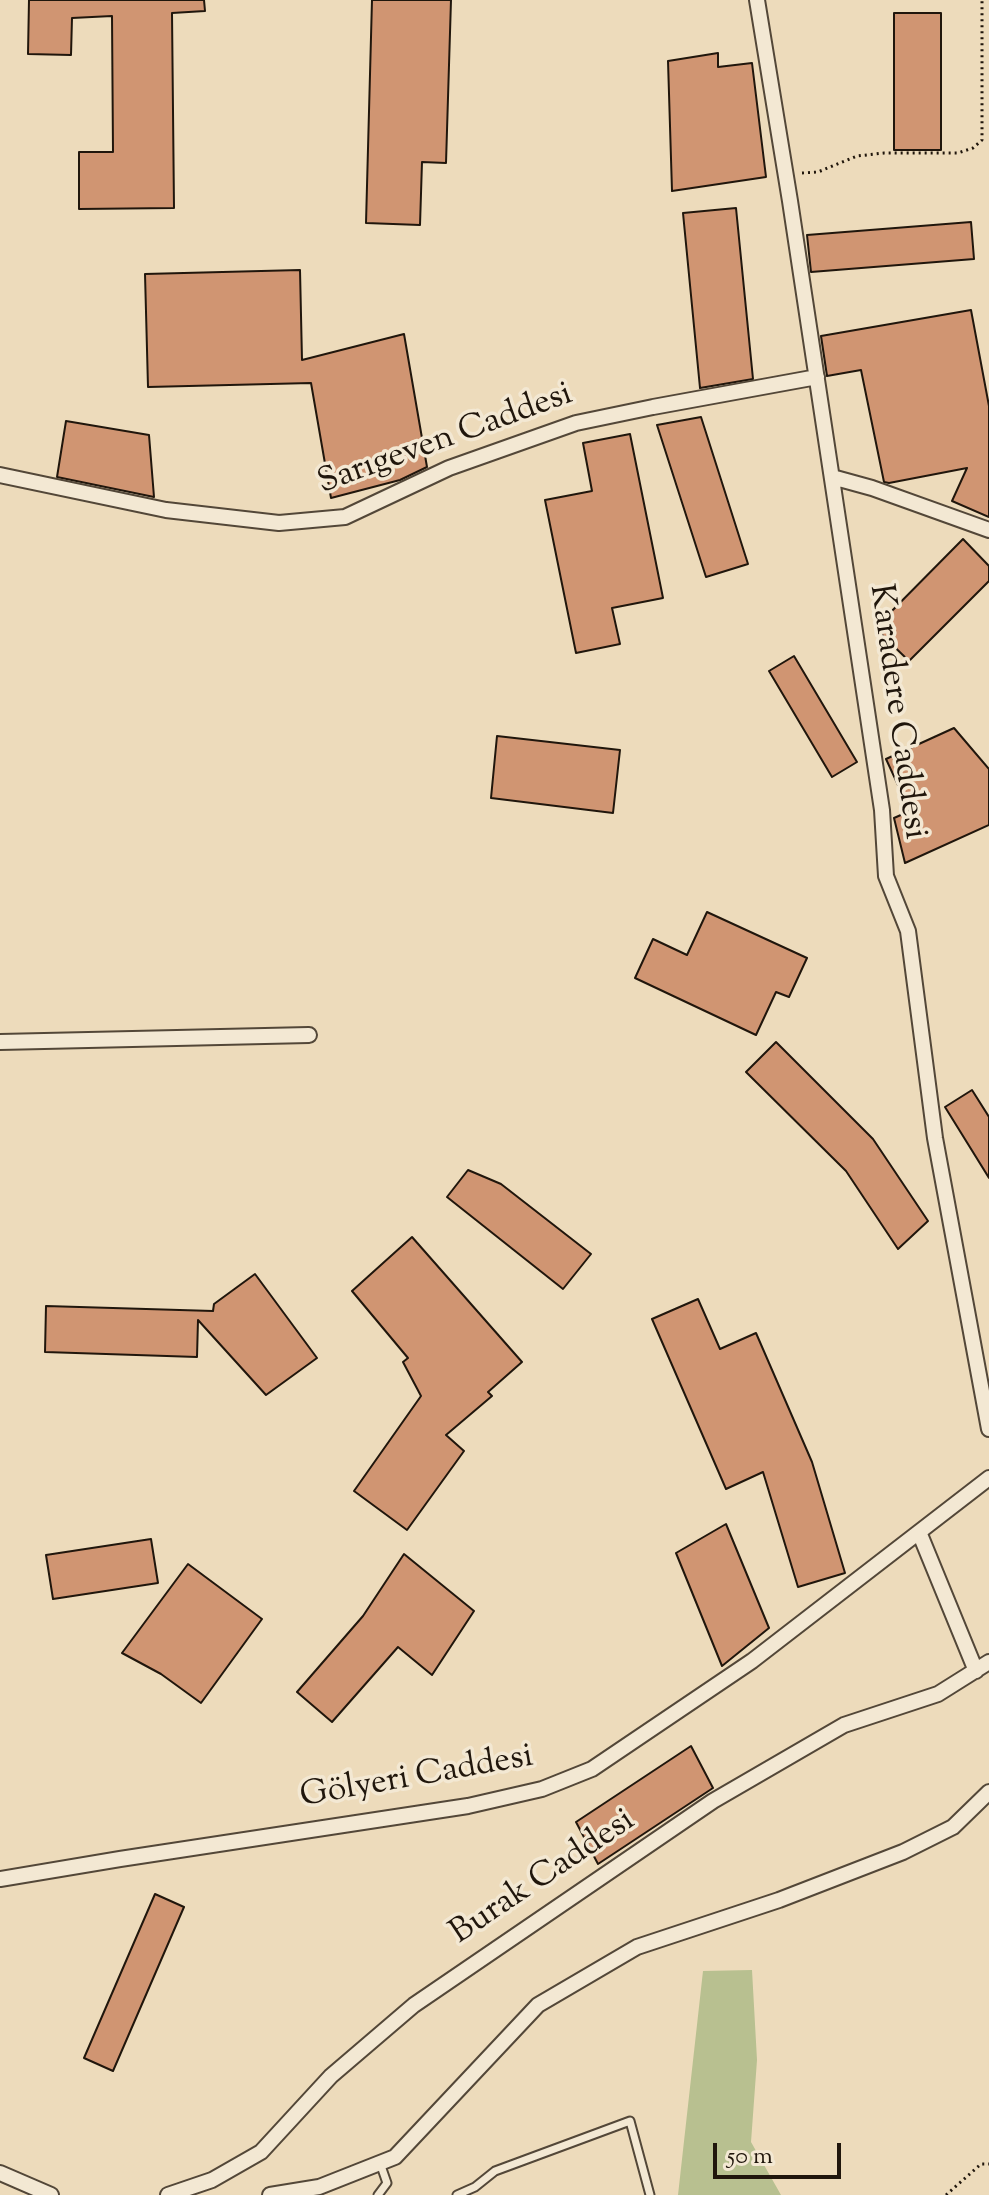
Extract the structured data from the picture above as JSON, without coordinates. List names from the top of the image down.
{
  "streets": {
    "street": [
      "Sarıgeven Caddesi",
      "Karadere Caddesi",
      "Gölyeri Caddesi",
      "Burak Caddesi"
    ]
  },
  "crossings": [
    ["Sarıgeven Caddesi", "Karadere Caddesi"]
  ],
  "scale_bar": "50 m"
}
